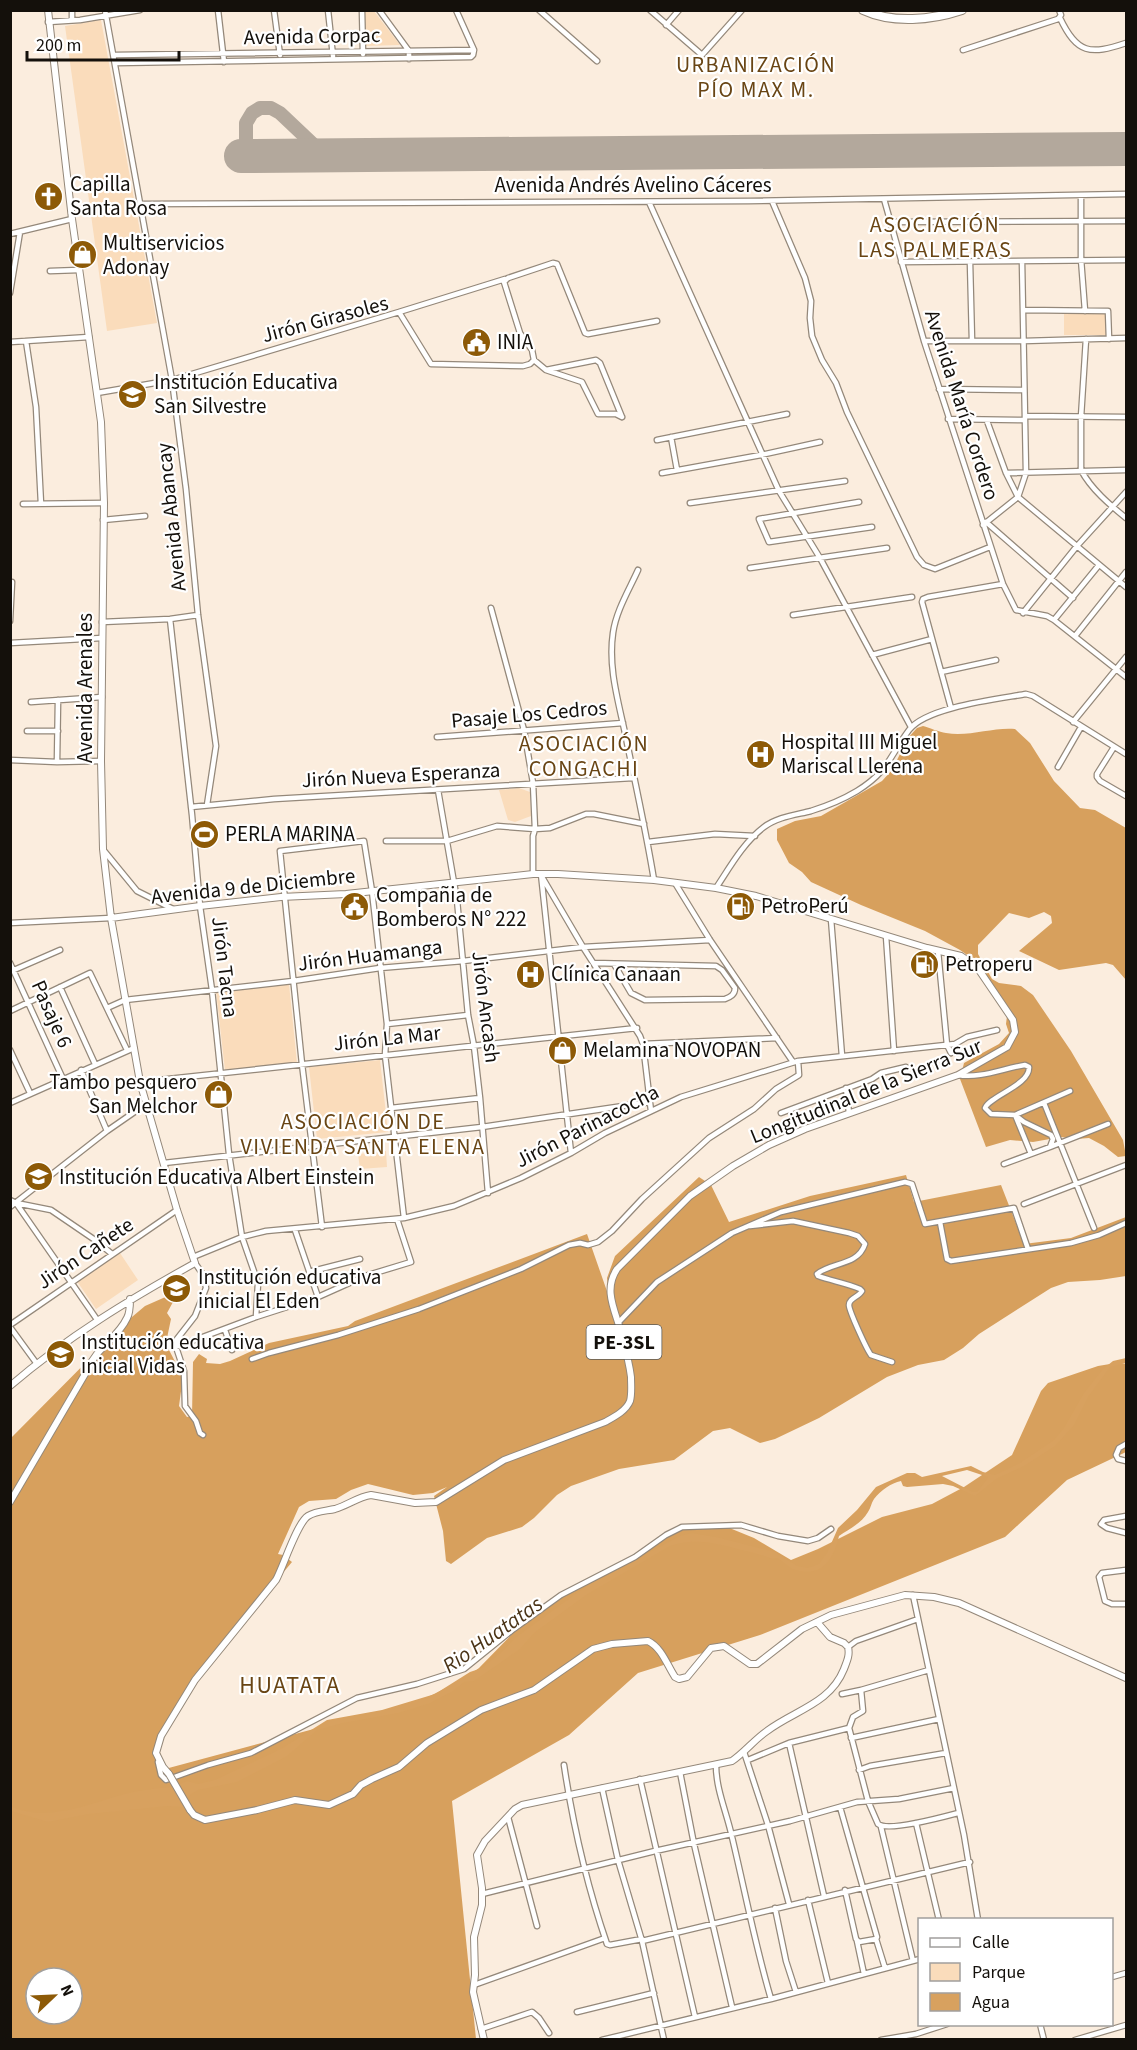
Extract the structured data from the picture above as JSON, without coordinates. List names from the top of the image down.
{
  "streets": {
    "main road": [
      "Avenida Arenales",
      "Avenida 9 de Diciembre",
      "Longitudinal de la Sierra Sur",
      "PE-3SL"
    ],
    "street": [
      "Avenida Corpac",
      "Avenida Andrés Avelino Cáceres",
      "Jirón Girasoles",
      "Avenida María Cordero",
      "Avenida Abancay",
      "Pasaje Los Cedros",
      "Jirón Nueva Esperanza",
      "Jirón Huamanga",
      "Jirón Tacna",
      "Jirón Ancash",
      "Pasaje 6",
      "Jirón La Mar",
      "Jirón Parinacocha",
      "Jirón Cañete"
    ]
  },
  "crossings": [
    ["Avenida Corpac", "Avenida Abancay"],
    ["Avenida Andrés Avelino Cáceres", "Avenida María Cordero"],
    ["Avenida Andrés Avelino Cáceres", "Avenida Abancay"],
    ["Jirón Girasoles", "Avenida Abancay"],
    ["Jirón Girasoles", "Avenida Arenales"],
    ["Avenida Abancay", "Jirón Nueva Esperanza"],
    ["Avenida Arenales", "Avenida 9 de Diciembre"],
    ["Avenida Arenales", "Jirón Huamanga"],
    ["Avenida Arenales", "Jirón La Mar"],
    ["Avenida Arenales", "Jirón Parinacocha"],
    ["Avenida Arenales", "Jirón Cañete"],
    ["Jirón Nueva Esperanza", "Jirón Tacna"],
    ["Jirón Nueva Esperanza", "Jirón Ancash"],
    ["Avenida 9 de Diciembre", "Jirón Tacna"],
    ["Avenida 9 de Diciembre", "Jirón Ancash"],
    ["Avenida 9 de Diciembre", "Longitudinal de la Sierra Sur"],
    ["Jirón Huamanga", "Jirón Tacna"],
    ["Jirón Huamanga", "Jirón Ancash"],
    ["Jirón Tacna", "Jirón La Mar"],
    ["Jirón Tacna", "Jirón Parinacocha"],
    ["Jirón Ancash", "Jirón La Mar"],
    ["Jirón Ancash", "Jirón Parinacocha"]
  ],
  "districts": [
    "URBANIZACIÓN PÍO MAX M.",
    "ASOCIACIÓN LAS PALMERAS",
    "ASOCIACIÓN CONGACHI",
    "ASOCIACIÓN DE VIVIENDA SANTA ELENA",
    "HUATATA"
  ],
  "water": ["Rio Huatatas"],
  "places": {
    "church": ["Capilla Santa Rosa"],
    "shop": ["Multiservicios Adonay", "Melamina NOVOPAN", "Tambo pesquero San Melchor"],
    "public building": ["INIA", "Compañia de Bomberos N° 222"],
    "school or university": [
      "Institución Educativa San Silvestre",
      "Institución Educativa Albert Einstein",
      "Institución educativa inicial El Eden",
      "Institución educativa inicial Vidas"
    ],
    "hospital": ["Hospital III Miguel Mariscal Llerena", "Clínica Canaan"],
    "sports": ["PERLA MARINA"],
    "fuel station": ["PetroPerú", "Petroperu"]
  },
  "legend": ["Calle", "Parque", "Agua"],
  "scale_bar": "200 m",
  "north": "top right"
}
